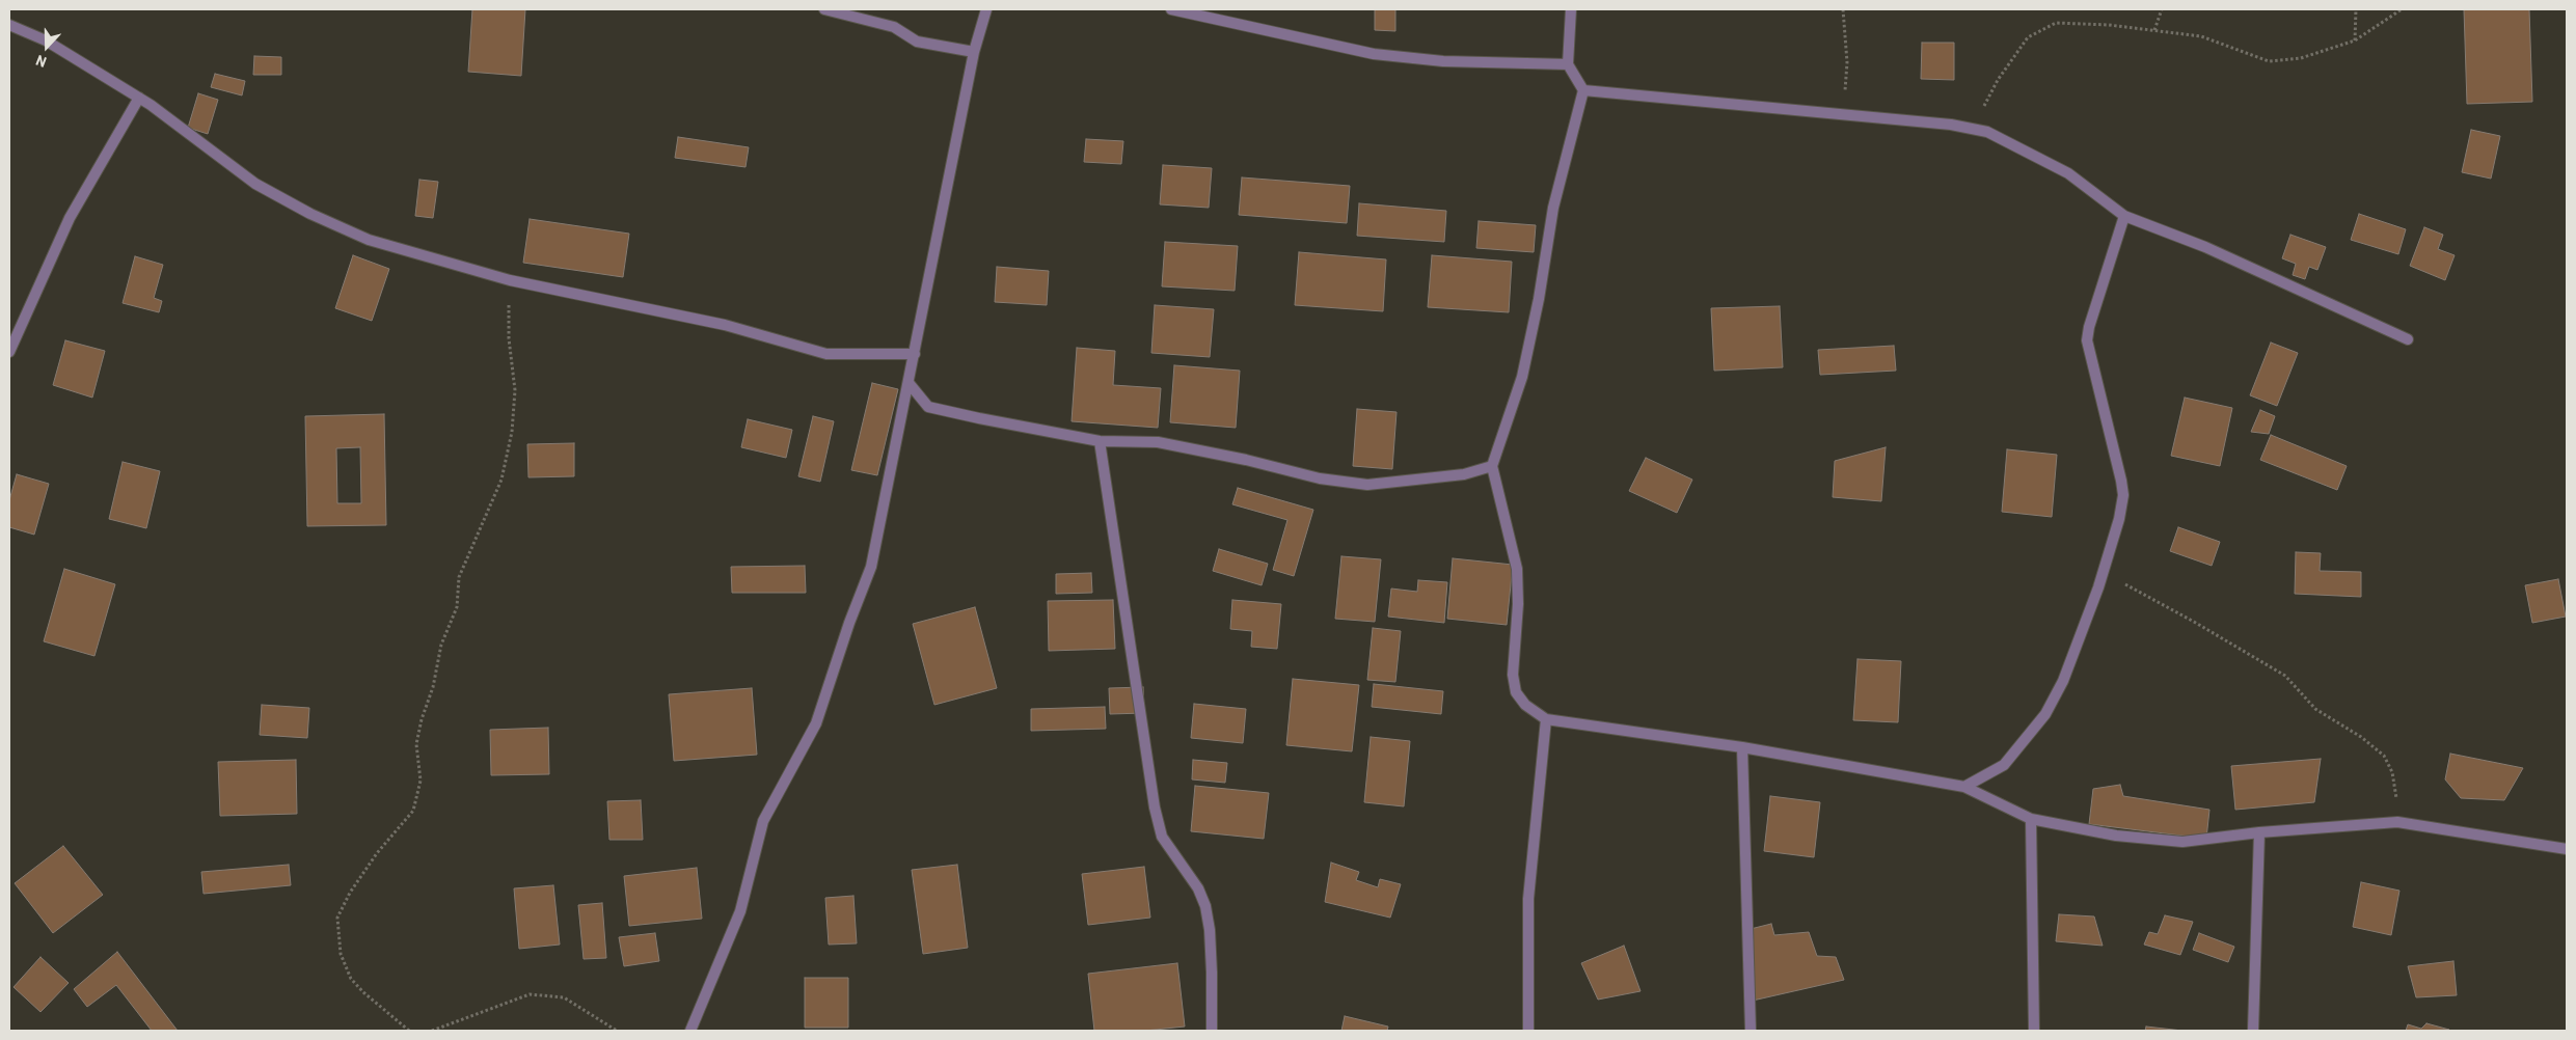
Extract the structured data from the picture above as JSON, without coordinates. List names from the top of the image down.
{
  "north": "bottom"
}
